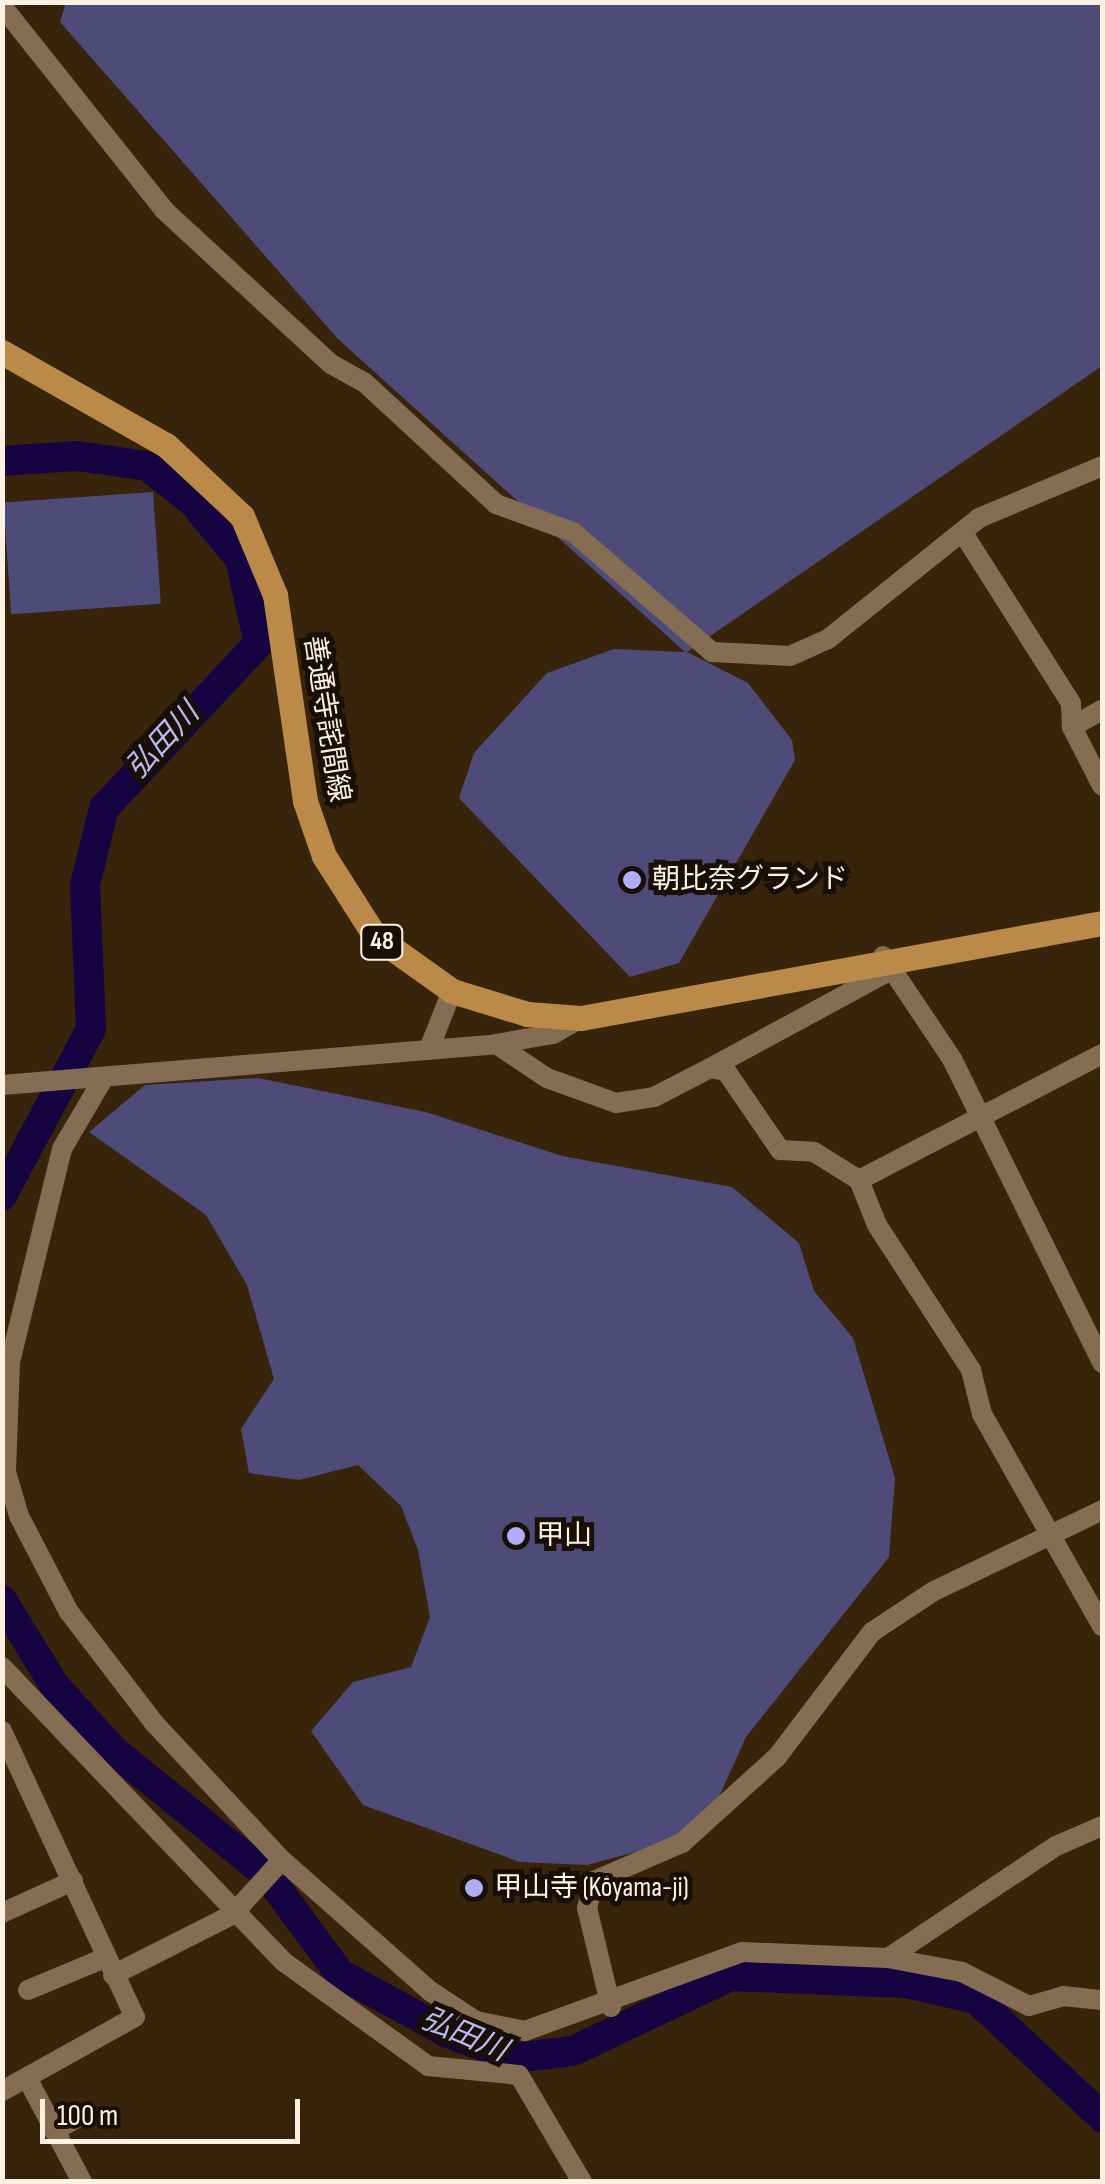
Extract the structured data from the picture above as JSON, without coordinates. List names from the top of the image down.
{
  "streets": {
    "main road": ["善通寺詫間線", "48"]
  },
  "water": ["弘田川"],
  "places": ["朝比奈グランド", "甲山", "甲山寺 (Kōyama-ji)"],
  "scale_bar": "100 m"
}
